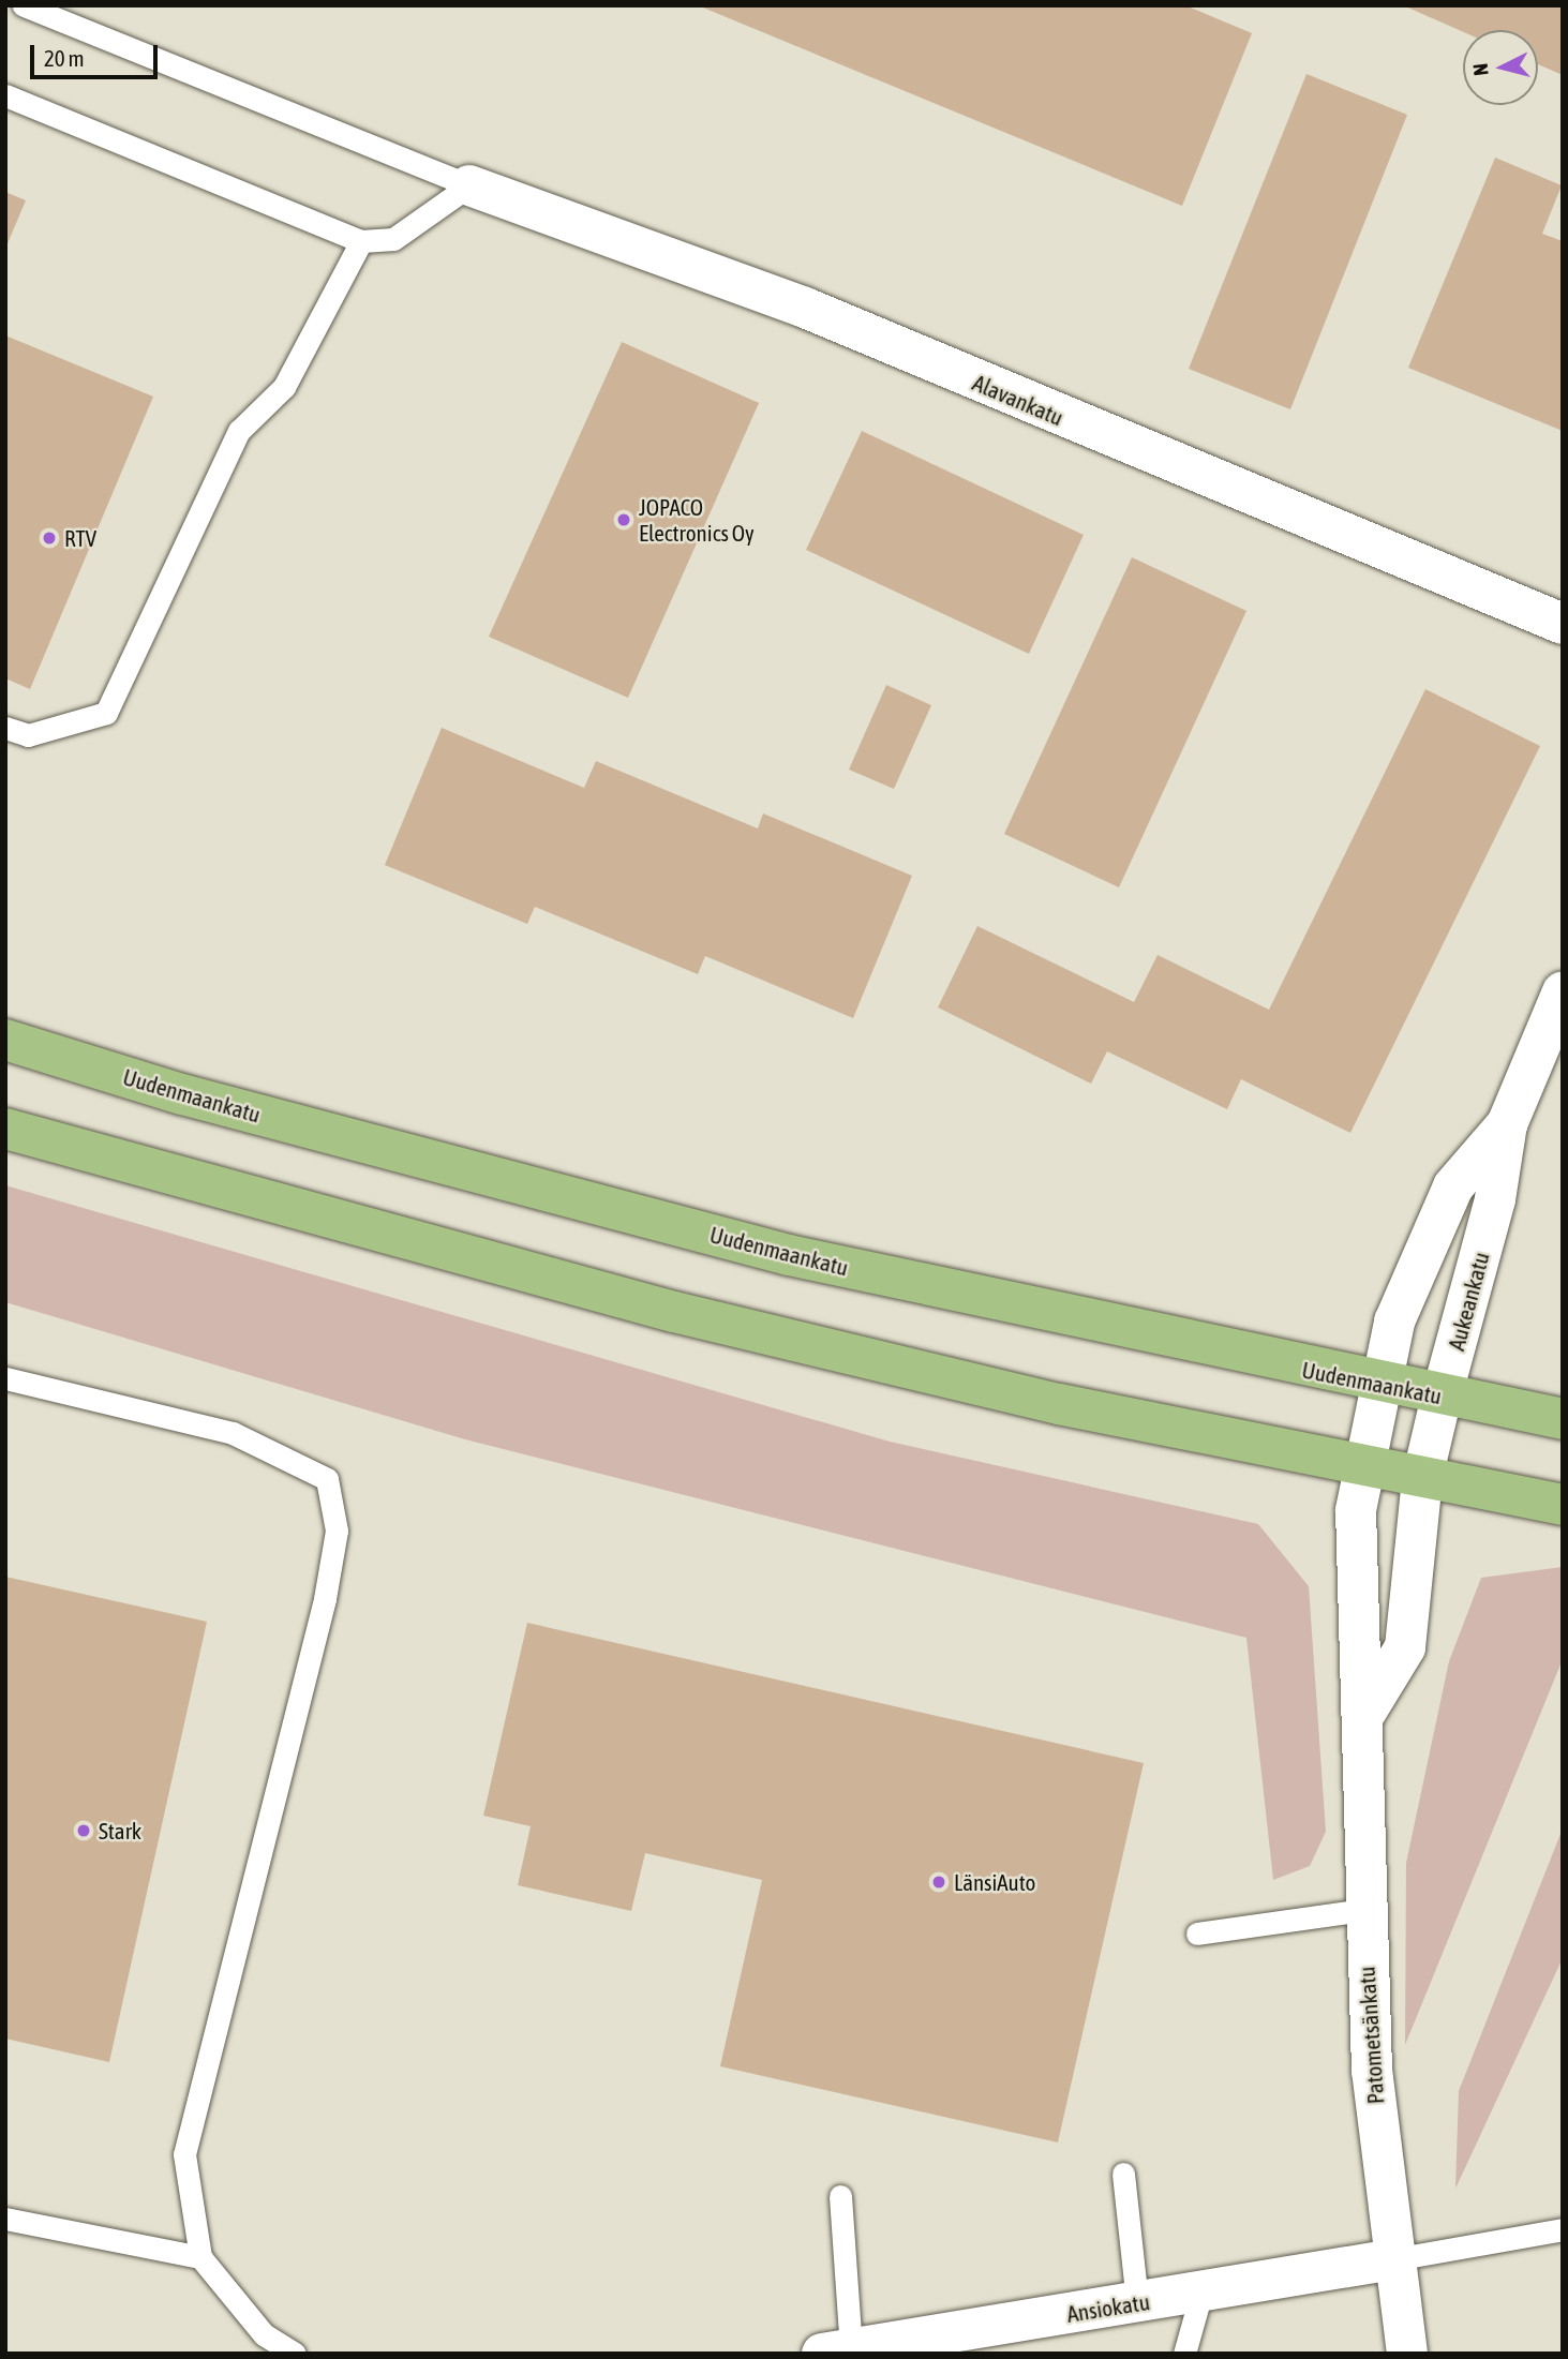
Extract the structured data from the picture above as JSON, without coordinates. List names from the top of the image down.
{
  "streets": {
    "main road": ["Uudenmaankatu"],
    "street": [
      "Alavankatu",
      "Aukeankatu",
      "Patometsänkatu",
      "Ansiokatu"
    ]
  },
  "crossings": [
    ["Uudenmaankatu", "Aukeankatu"],
    ["Uudenmaankatu", "Patometsänkatu"],
    ["Aukeankatu", "Patometsänkatu"],
    ["Patometsänkatu", "Ansiokatu"]
  ],
  "places": [
    "JOPACO Electronics Oy",
    "RTV",
    "Stark",
    "LänsiAuto"
  ],
  "scale_bar": "20 m",
  "north": "left"
}
